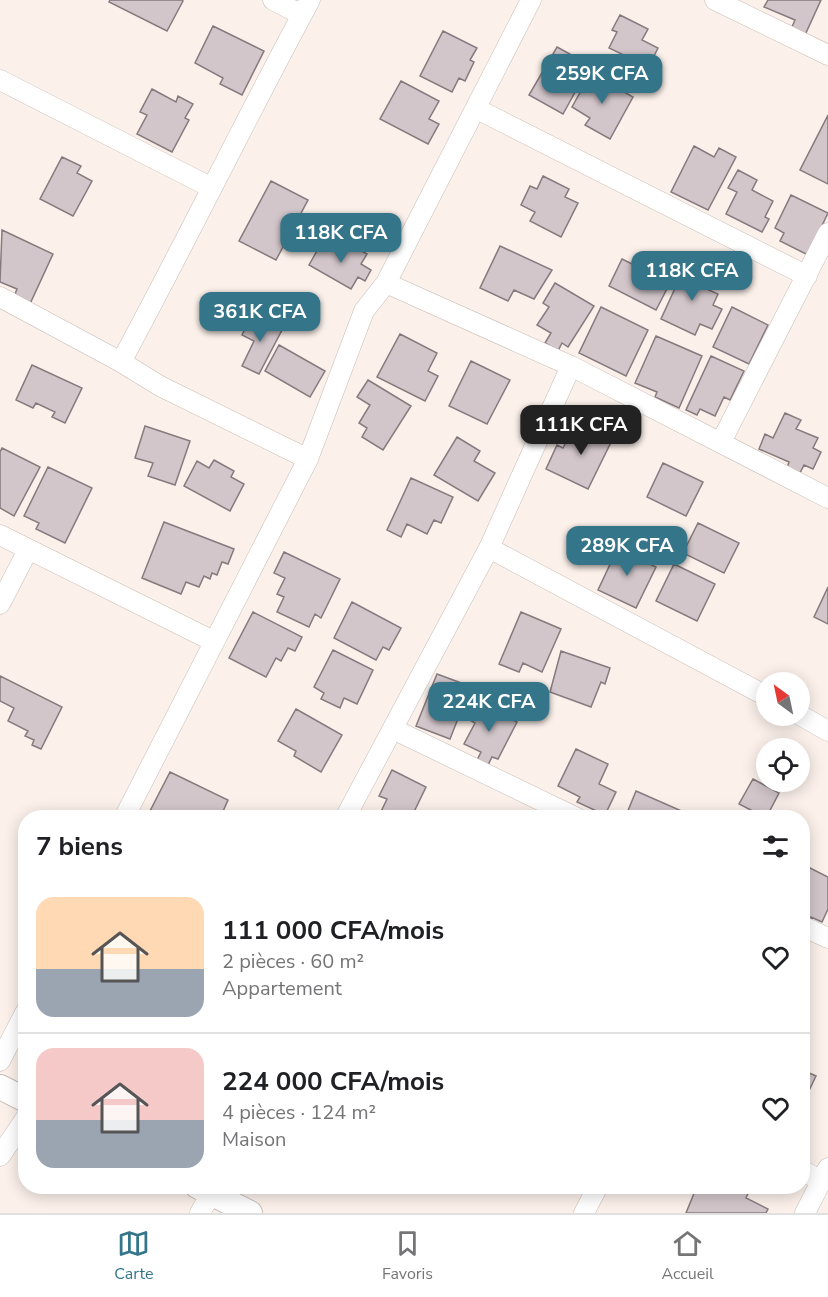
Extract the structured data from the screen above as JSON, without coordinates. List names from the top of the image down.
{
  "north": "top left",
  "page": {
    "price": [
      "259K CFA",
      "118K CFA",
      "118K CFA",
      "361K CFA",
      "111K CFA",
      "289K CFA",
      "224K CFA"
    ],
    "heading": "7 biens",
    "list": [
      {
        "name": "111 000 CFA/mois",
        "note": "2 pièces · 60 m² · Appartement"
      },
      {
        "name": "224 000 CFA/mois",
        "note": "4 pièces · 124 m² · Maison"
      }
    ],
    "tabs": ["Carte", "Favoris", "Accueil"]
  }
}
